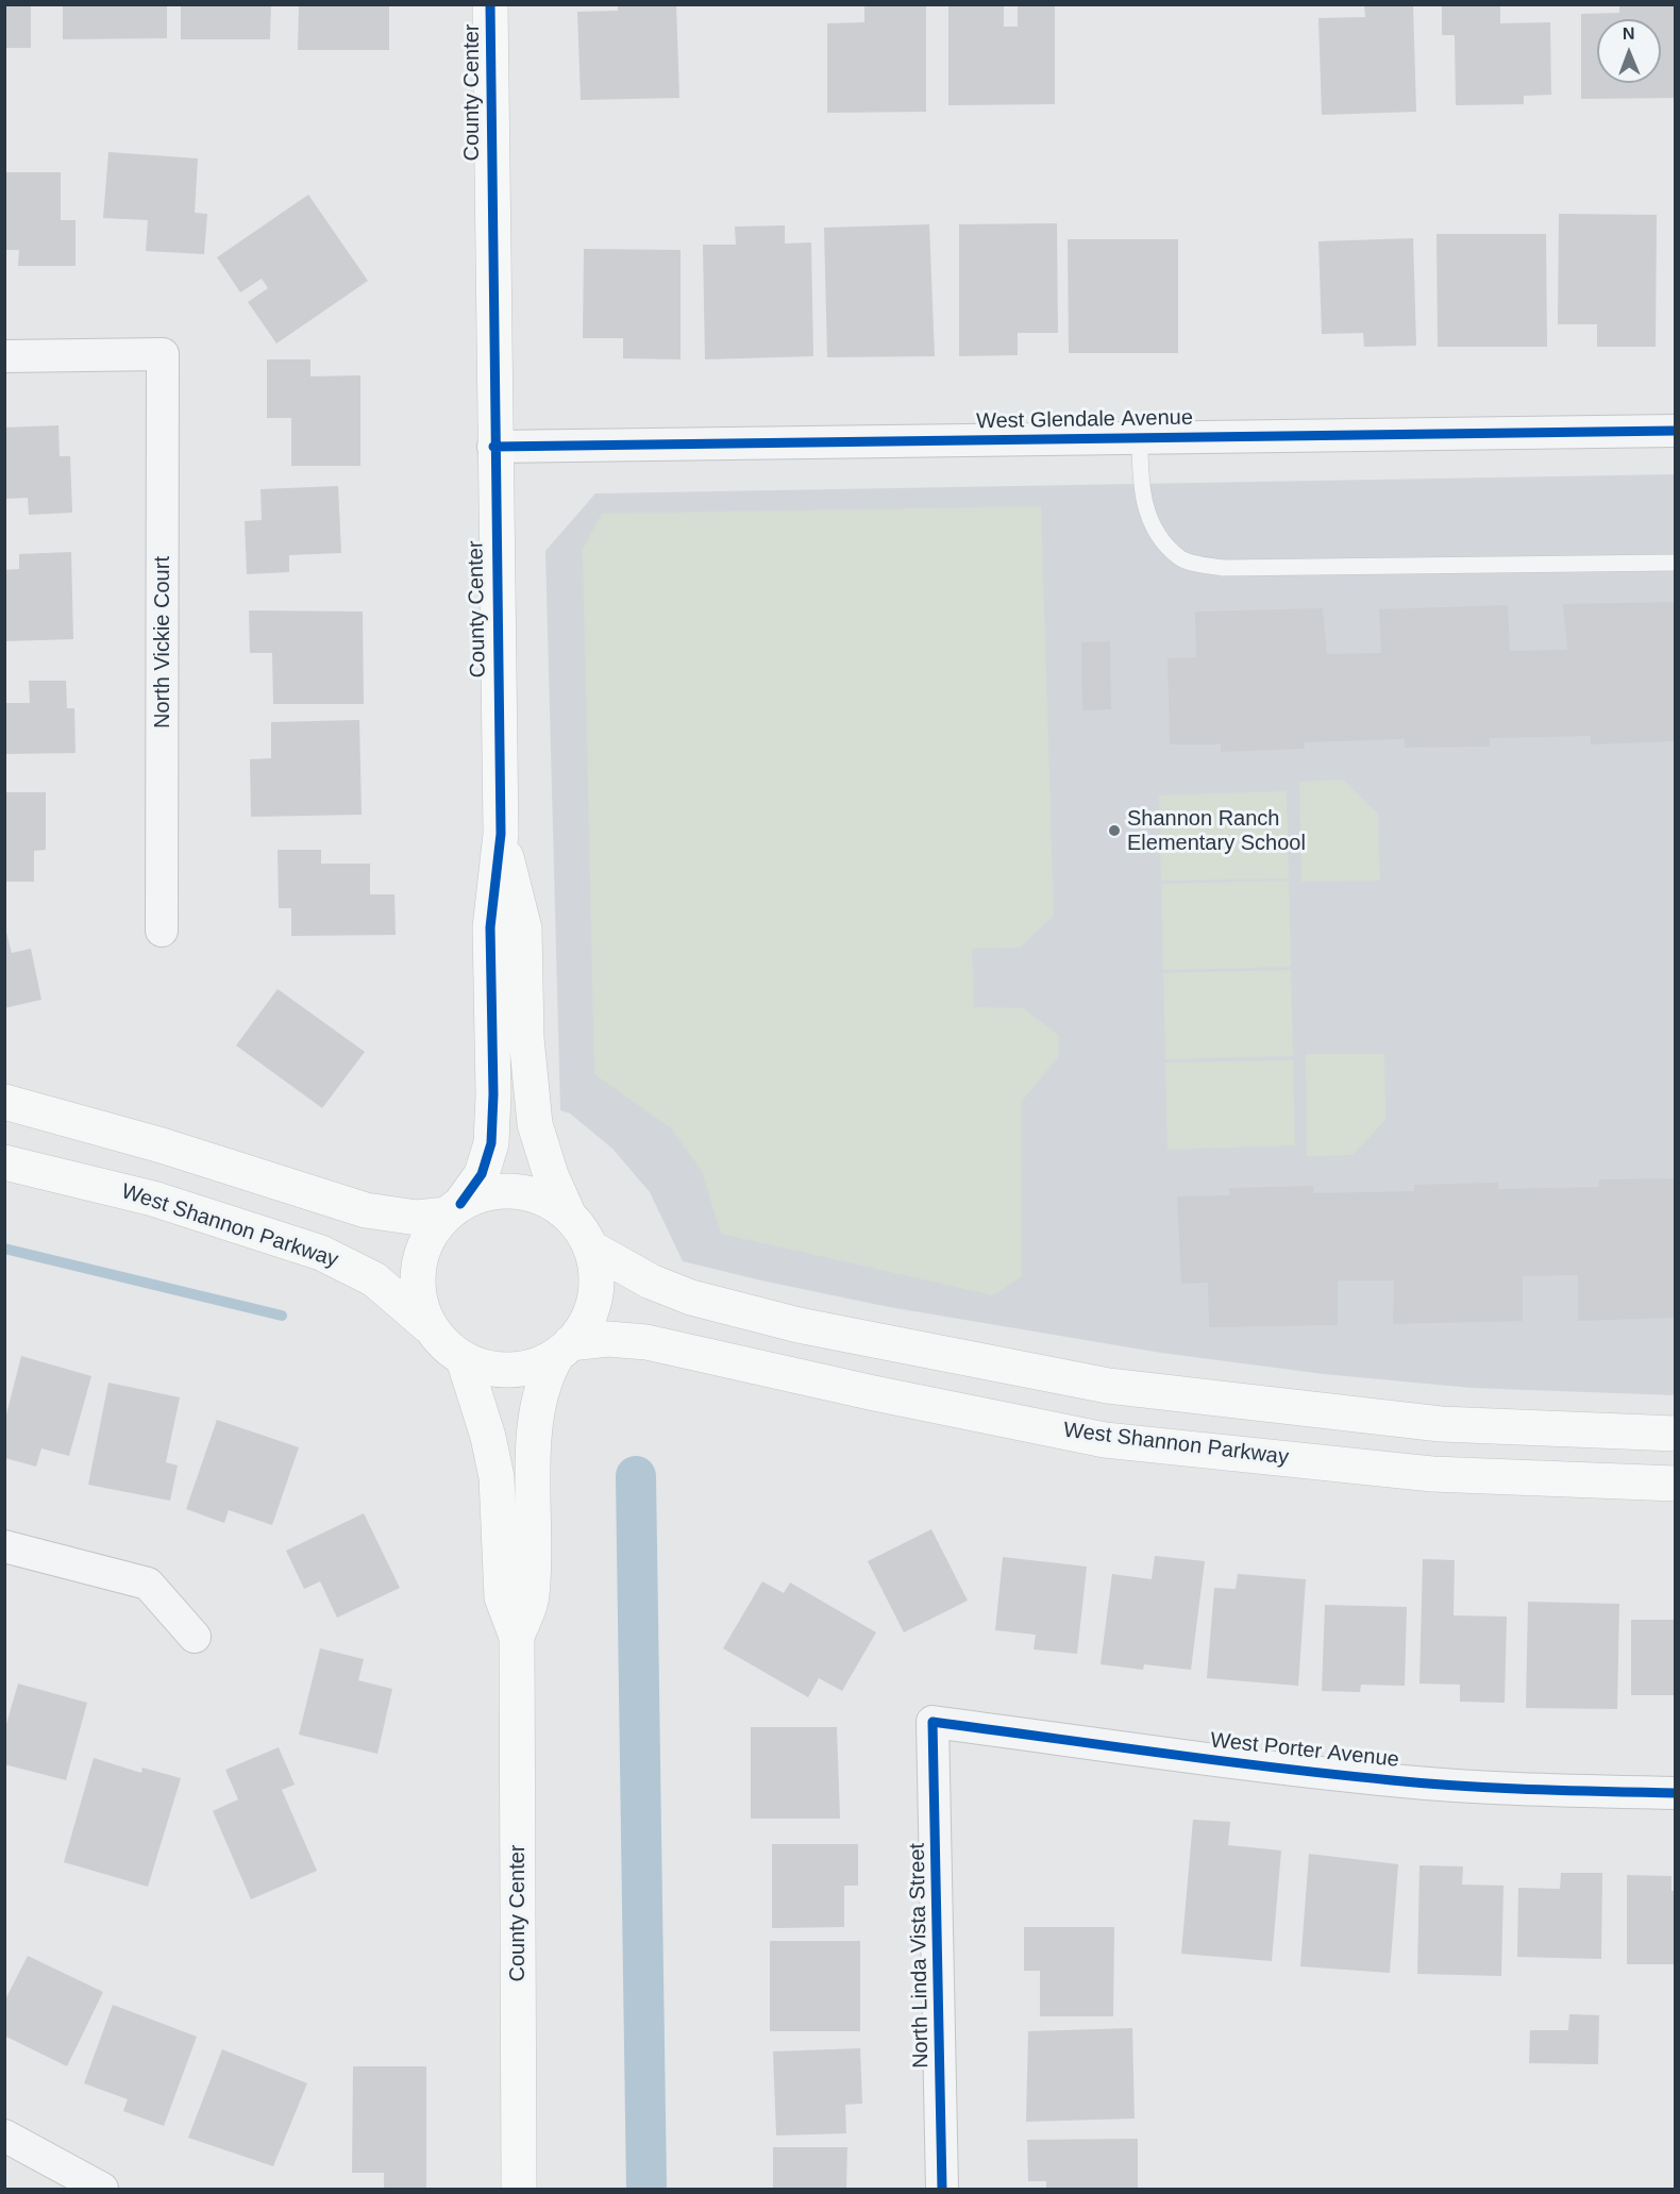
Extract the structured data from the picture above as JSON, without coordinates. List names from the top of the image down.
{
  "streets": {
    "street": [
      "County Center",
      "West Glendale Avenue",
      "North Vickie Court",
      "West Shannon Parkway",
      "West Porter Avenue",
      "North Linda Vista Street"
    ]
  },
  "crossings": [
    ["County Center", "West Glendale Avenue"],
    ["County Center", "West Shannon Parkway"],
    ["West Porter Avenue", "North Linda Vista Street"]
  ],
  "places": ["Shannon Ranch Elementary School"],
  "north": "top"
}
